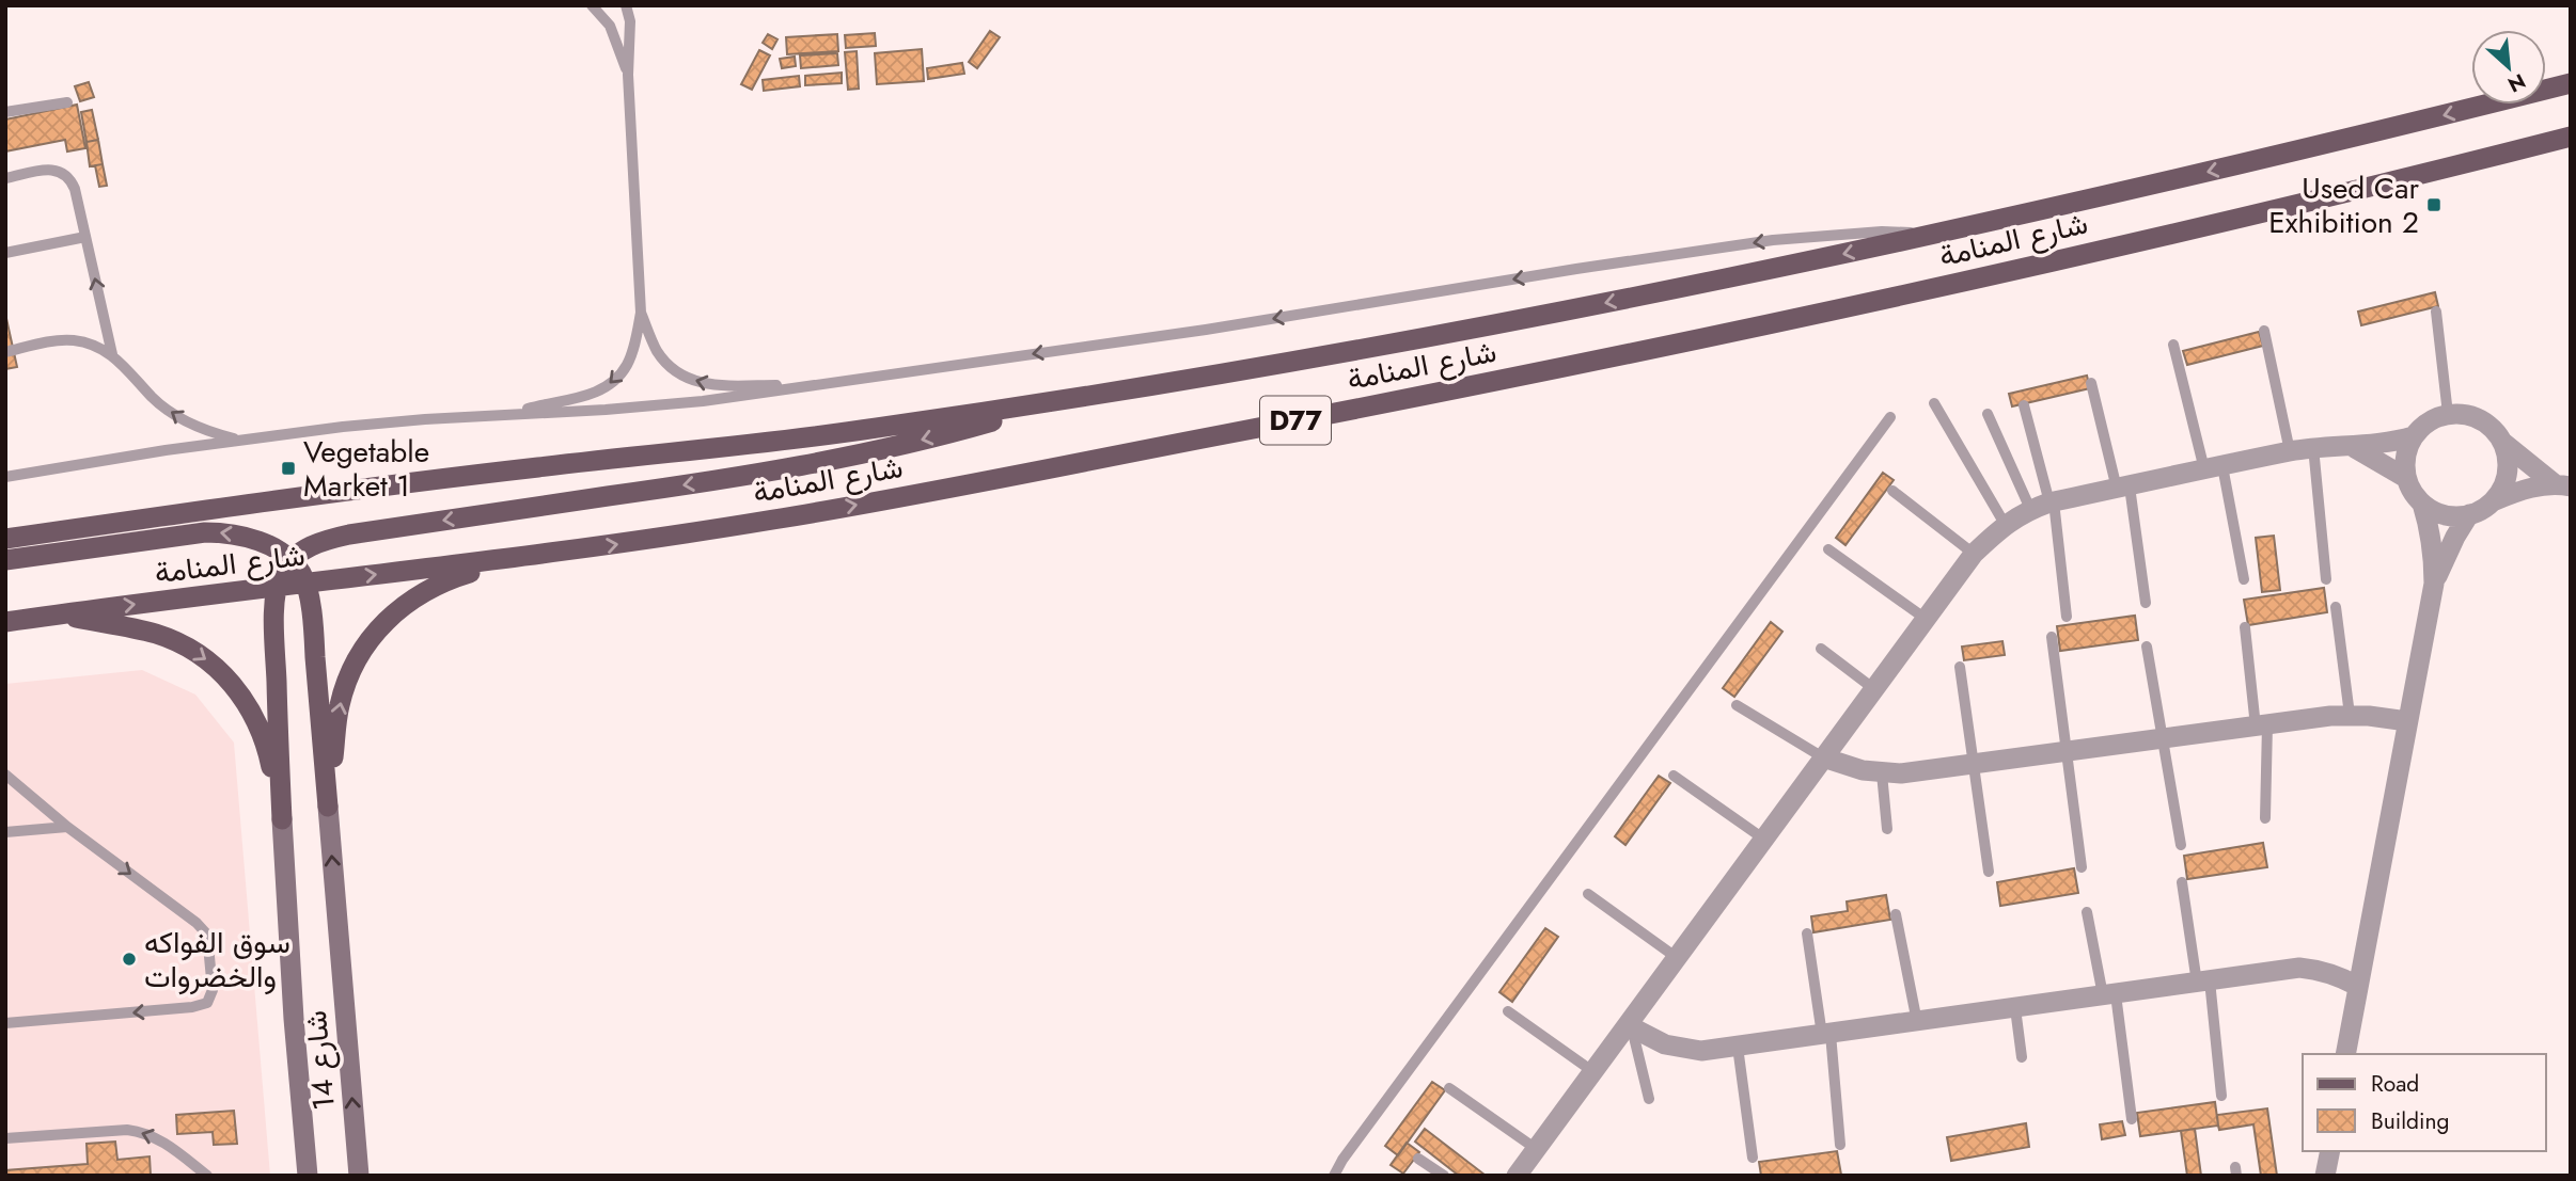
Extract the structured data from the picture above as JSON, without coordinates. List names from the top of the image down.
{
  "streets": {
    "main road": ["شارع المنامة", "D77", "شارع 14"]
  },
  "places": {
    "transit": ["Used Car Exhibition 2", "Vegetable Market 1"],
    "other": ["سوق الفواكه والخضروات"]
  },
  "legend": ["Road", "Building"],
  "north": "bottom right"
}
